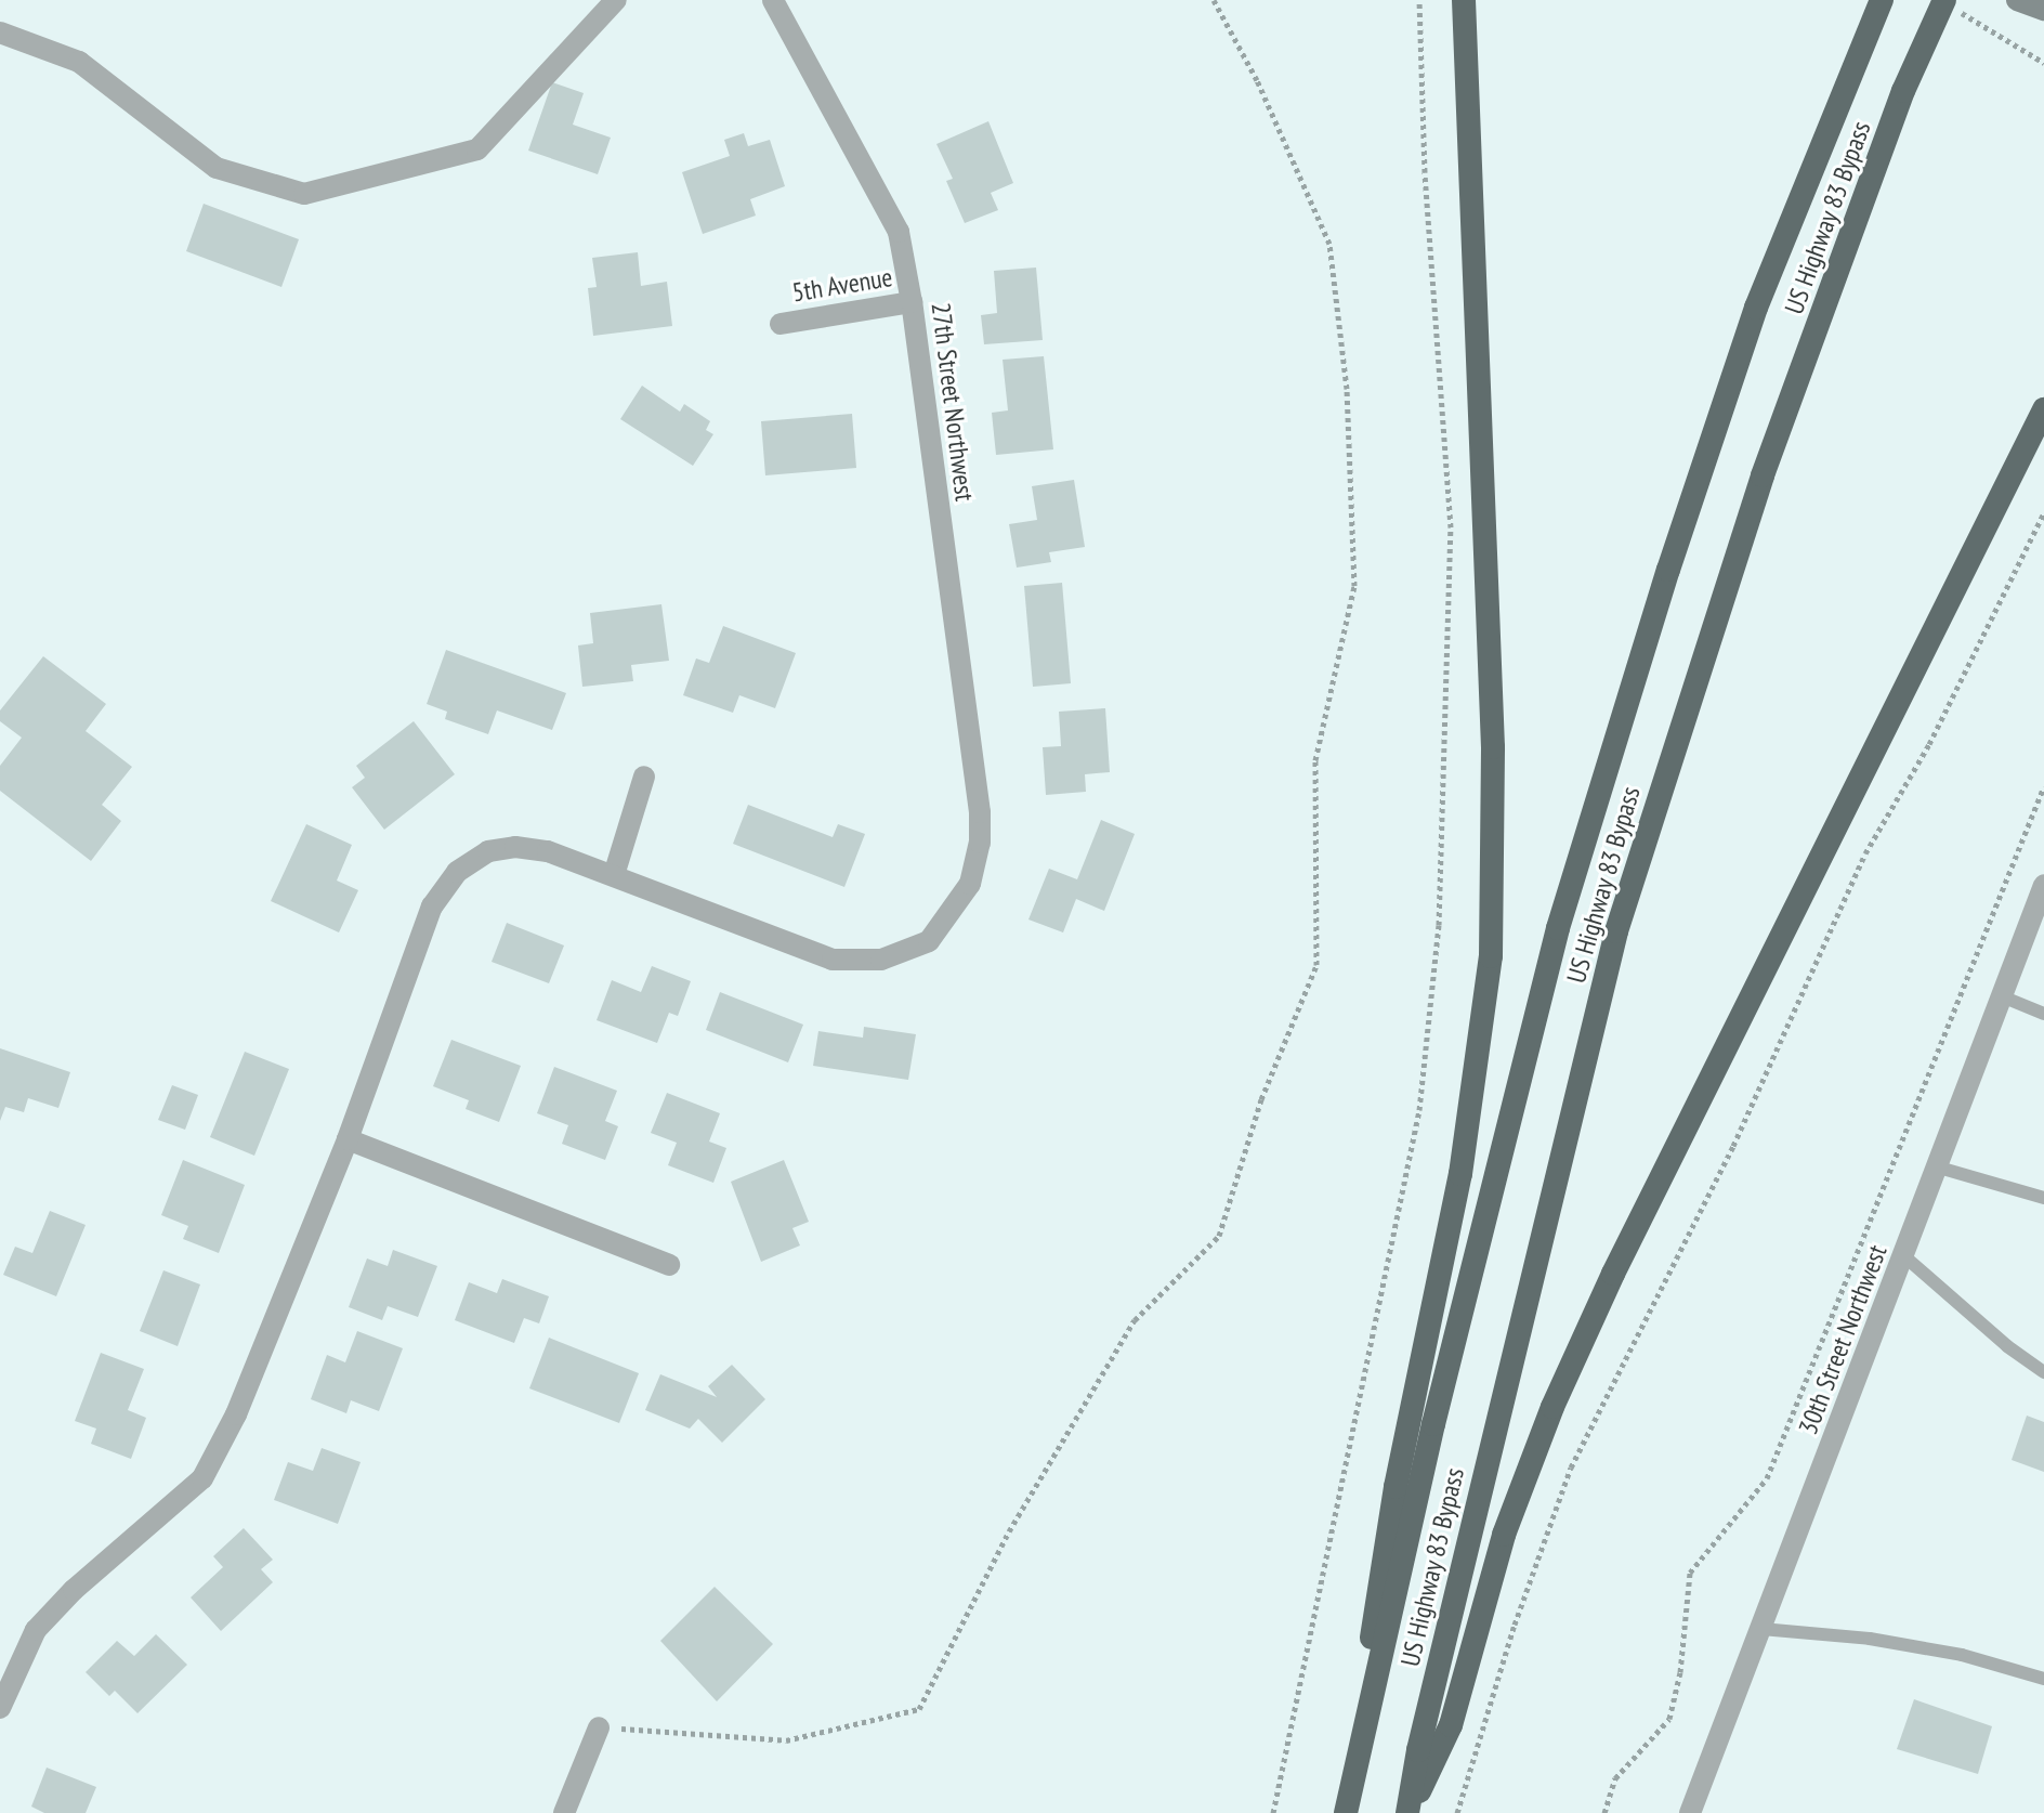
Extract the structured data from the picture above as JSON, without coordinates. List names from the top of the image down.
{
  "streets": {
    "highway": ["US Highway 83 Bypass"],
    "street": ["5th Avenue", "27th Street Northwest", "30th Street Northwest"]
  },
  "crossings": [
    ["5th Avenue", "27th Street Northwest"]
  ]
}
